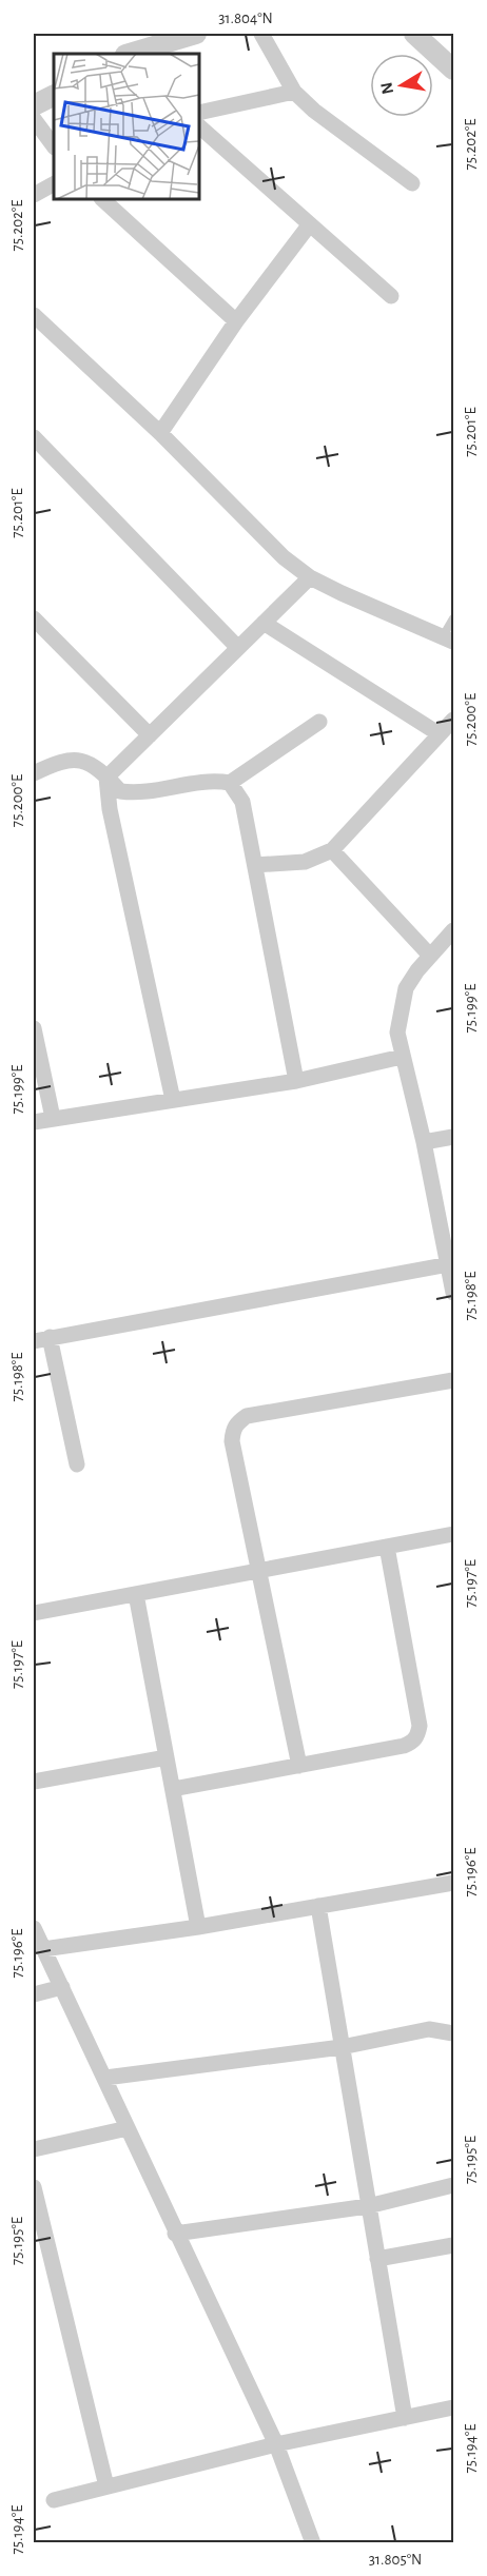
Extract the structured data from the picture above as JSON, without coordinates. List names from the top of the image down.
{
  "north": "left",
  "coordinates": [
    "31.804°N",
    "75.202°E",
    "75.201°E",
    "75.200°E",
    "75.199°E",
    "75.198°E",
    "75.197°E",
    "75.196°E",
    "75.195°E",
    "75.194°E",
    "31.805°N"
  ]
}
